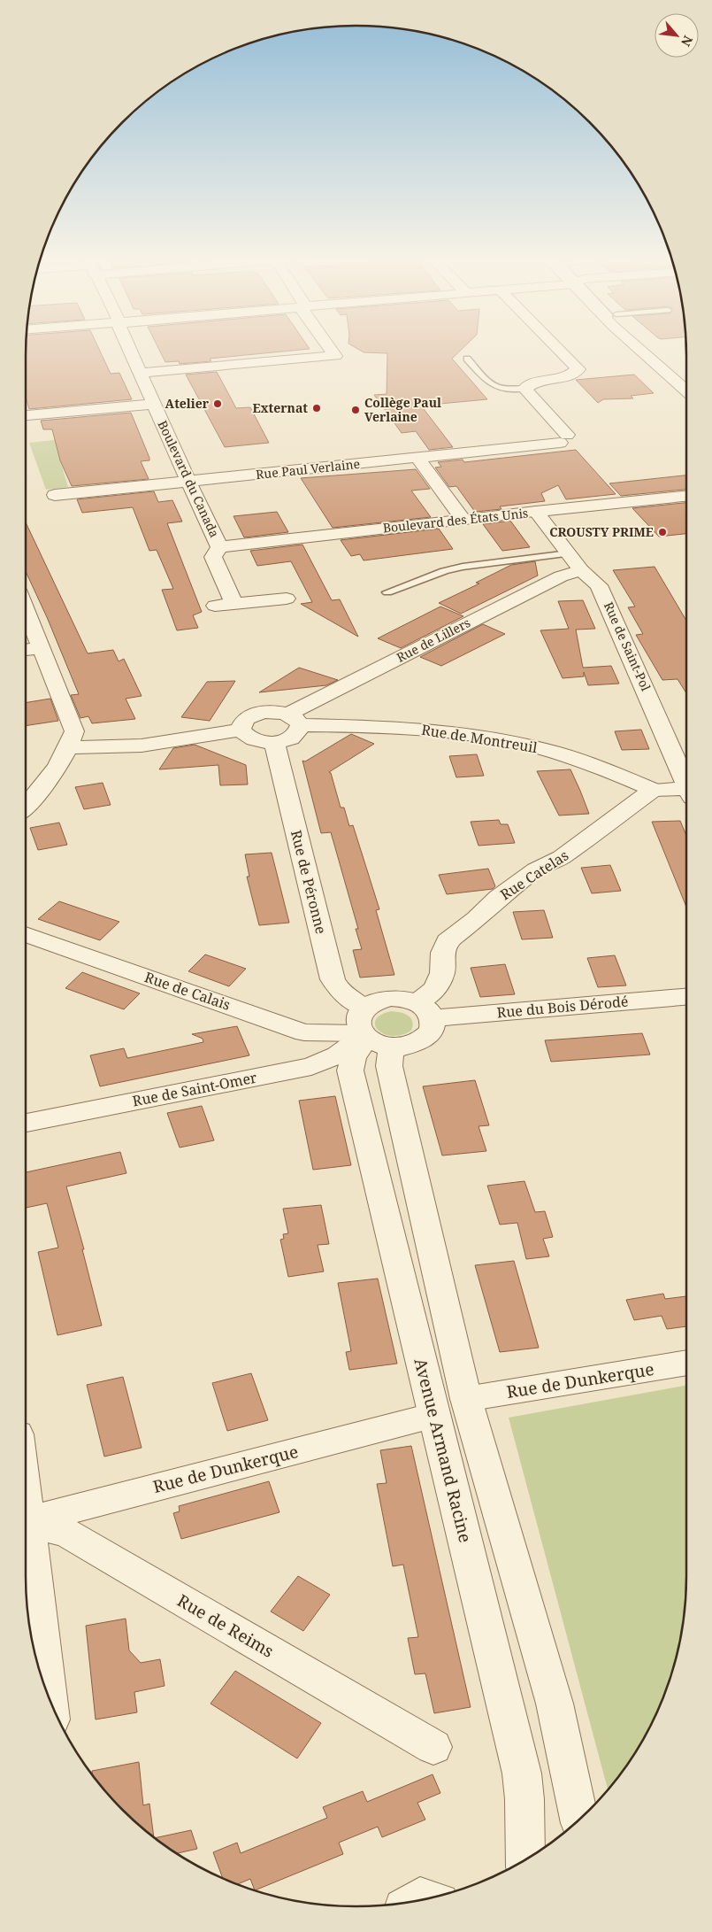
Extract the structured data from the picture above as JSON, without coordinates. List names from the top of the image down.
{
  "streets": {
    "street": [
      "Rue Paul Verlaine",
      "Boulevard du Canada",
      "Boulevard des États Unis",
      "Rue de Lillers",
      "Rue de Saint-Pol",
      "Rue de Montreuil",
      "Rue Catelas",
      "Rue de Péronne",
      "Rue de Calais",
      "Rue du Bois Dérodé",
      "Rue de Saint-Omer",
      "Rue de Dunkerque",
      "Avenue Armand Racine",
      "Rue de Reims"
    ]
  },
  "crossings": [
    ["Rue Paul Verlaine", "Boulevard du Canada"],
    ["Boulevard du Canada", "Boulevard des États Unis"],
    ["Boulevard des États Unis", "Rue de Saint-Pol"],
    ["Rue de Lillers", "Rue de Saint-Pol"],
    ["Rue de Lillers", "Rue de Montreuil"],
    ["Rue de Lillers", "Rue de Péronne"],
    ["Rue de Montreuil", "Rue Catelas"],
    ["Rue Catelas", "Rue de Péronne"],
    ["Rue Catelas", "Rue de Calais"],
    ["Rue Catelas", "Rue du Bois Dérodé"],
    ["Rue Catelas", "Rue de Saint-Omer"],
    ["Rue Catelas", "Avenue Armand Racine"],
    ["Rue de Péronne", "Rue de Calais"],
    ["Rue de Péronne", "Rue du Bois Dérodé"],
    ["Rue de Péronne", "Rue de Saint-Omer"],
    ["Rue de Péronne", "Avenue Armand Racine"],
    ["Rue de Calais", "Rue du Bois Dérodé"],
    ["Rue de Calais", "Rue de Saint-Omer"],
    ["Rue de Calais", "Avenue Armand Racine"],
    ["Rue du Bois Dérodé", "Rue de Saint-Omer"],
    ["Rue du Bois Dérodé", "Avenue Armand Racine"],
    ["Rue de Saint-Omer", "Avenue Armand Racine"],
    ["Rue de Dunkerque", "Avenue Armand Racine"]
  ],
  "places": [
    "Atelier",
    "Externat",
    "Collège Paul Verlaine",
    "CROUSTY PRIME"
  ],
  "north": "bottom right"
}
